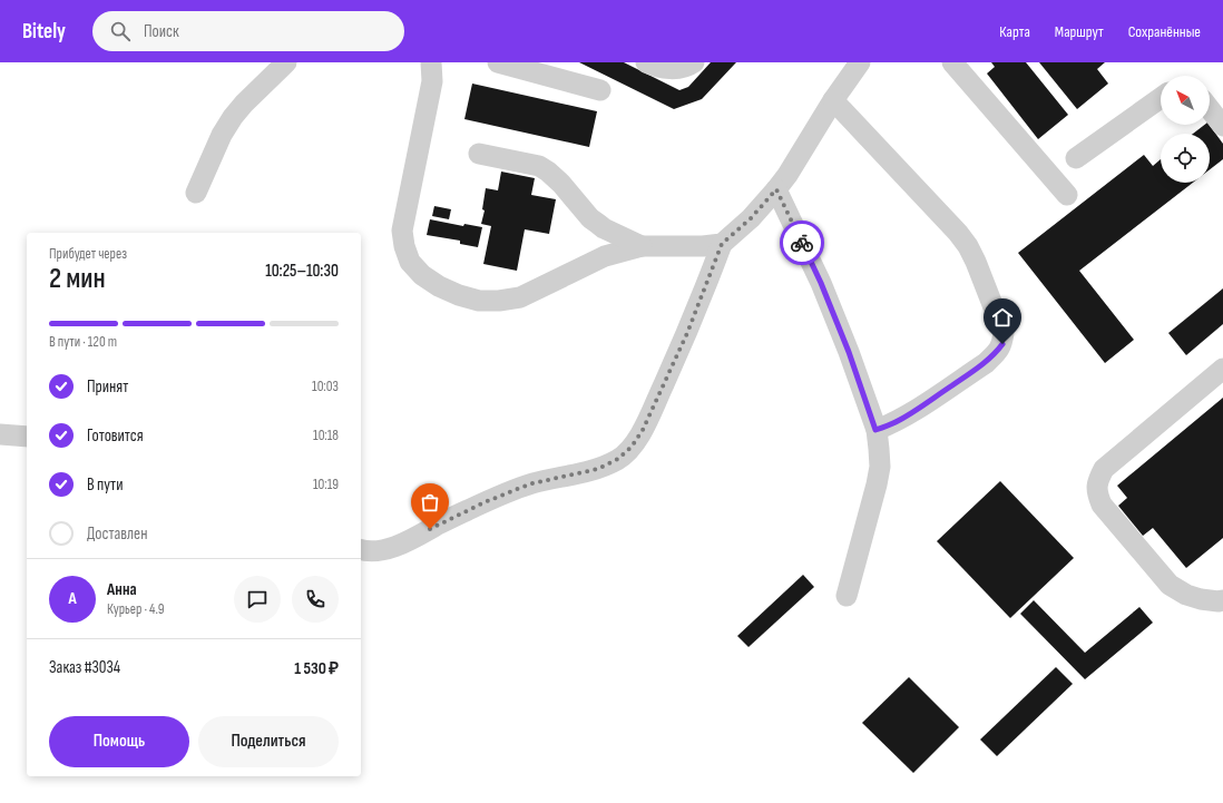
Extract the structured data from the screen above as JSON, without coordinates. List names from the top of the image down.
{
  "north": "top left",
  "page": {
    "header": "Bitely",
    "search": "Поиск",
    "nav": ["Карта", "Маршрут", "Сохранённые"],
    "heading": ["2 мин", "Прибудет через", "10:25–10:30"],
    "panel": [
      "Анна",
      "Курьер · 4.9",
      "Заказ #3034",
      "1 530 ₽"
    ],
    "bar": "В пути · 120 m",
    "list": [
      ["Принят", "10:03"],
      ["Готовится", "10:18"],
      ["В пути", "10:19"],
      "Доставлен"
    ],
    "round": "А",
    "buttons": ["Помощь", "Поделиться"]
  }
}
